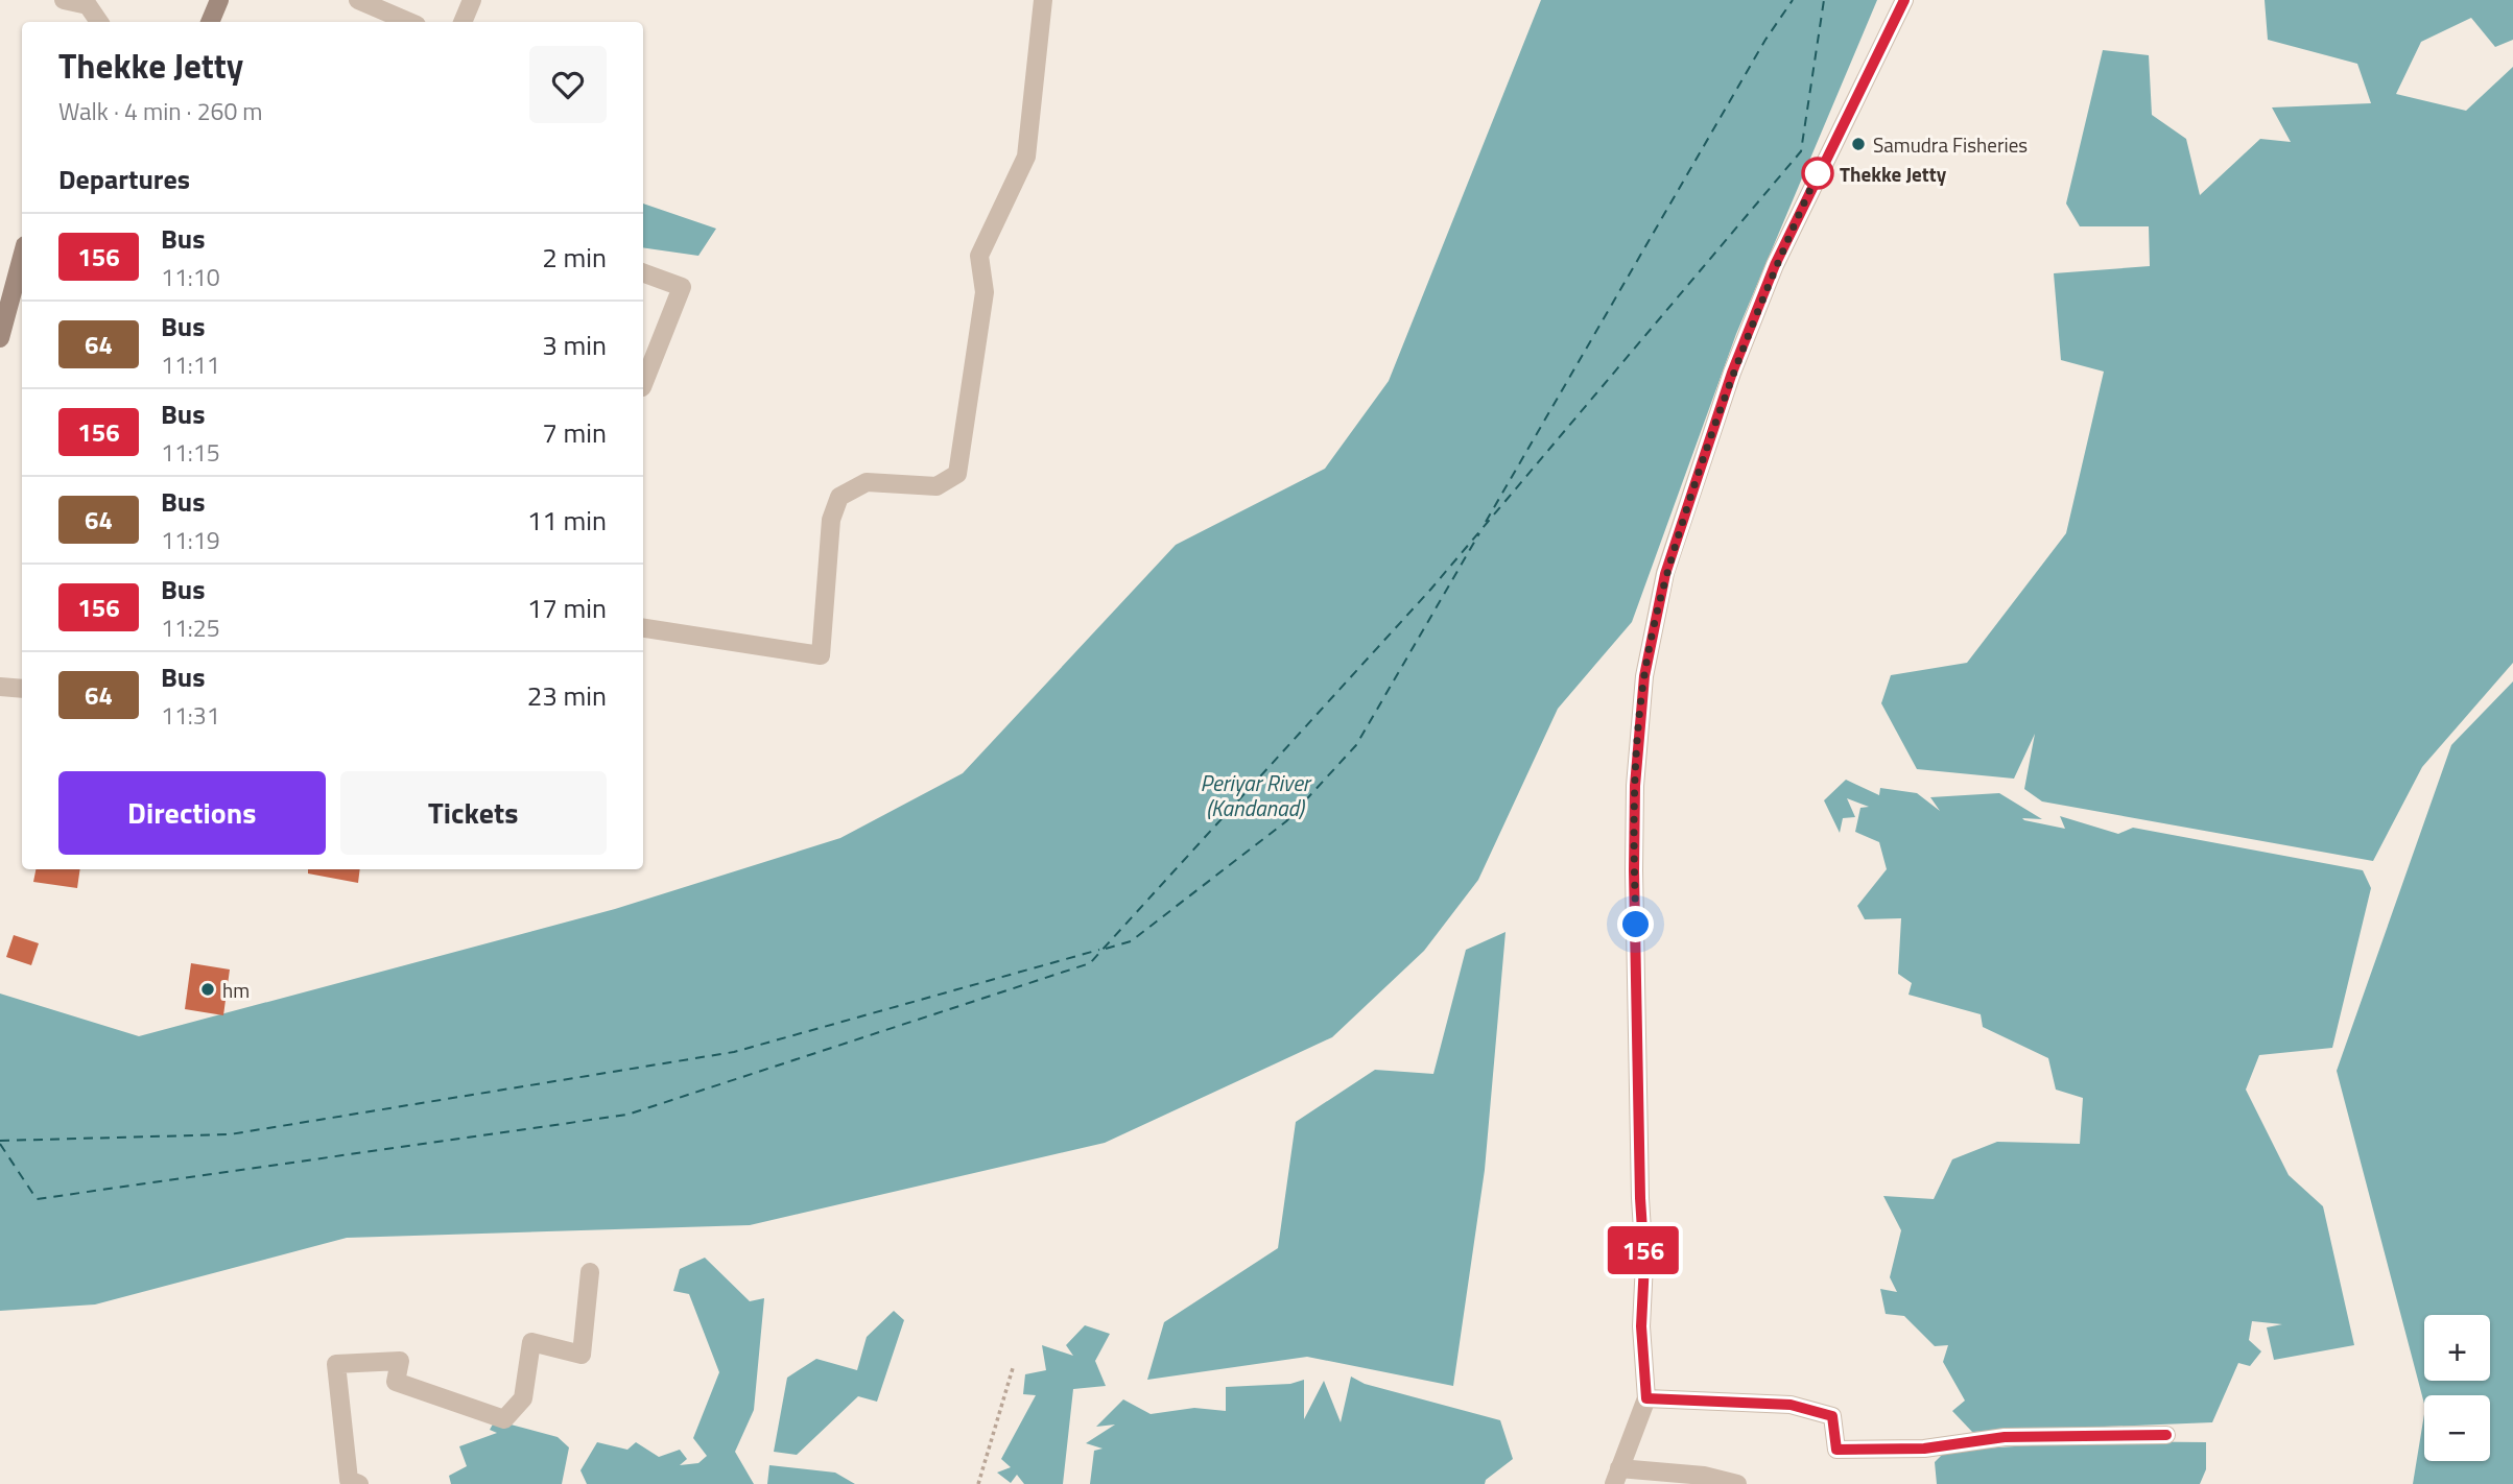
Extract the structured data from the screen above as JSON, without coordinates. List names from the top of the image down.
{
  "water": ["Periyar River (Kandanad)"],
  "places": ["Samudra Fisheries", "Thekke Jetty", "hm"],
  "lines": ["bus line 156"],
  "page": {
    "on_map": "156",
    "heading": [
      ["Thekke Jetty", "Walk · 4 min · 260 m"],
      "Departures"
    ],
    "list": [
      {
        "mark": "156",
        "name": "Bus",
        "note": "11:10",
        "value": "2 min"
      },
      {
        "mark": "64",
        "name": "Bus",
        "note": "11:11",
        "value": "3 min"
      },
      {
        "mark": "156",
        "name": "Bus",
        "note": "11:15",
        "value": "7 min"
      },
      {
        "mark": "64",
        "name": "Bus",
        "note": "11:19",
        "value": "11 min"
      },
      {
        "mark": "156",
        "name": "Bus",
        "note": "11:25",
        "value": "17 min"
      },
      {
        "mark": "64",
        "name": "Bus",
        "note": "11:31",
        "value": "23 min"
      }
    ],
    "buttons": ["Directions", "Tickets"],
    "map_buttons": ["+", "−"]
  }
}
